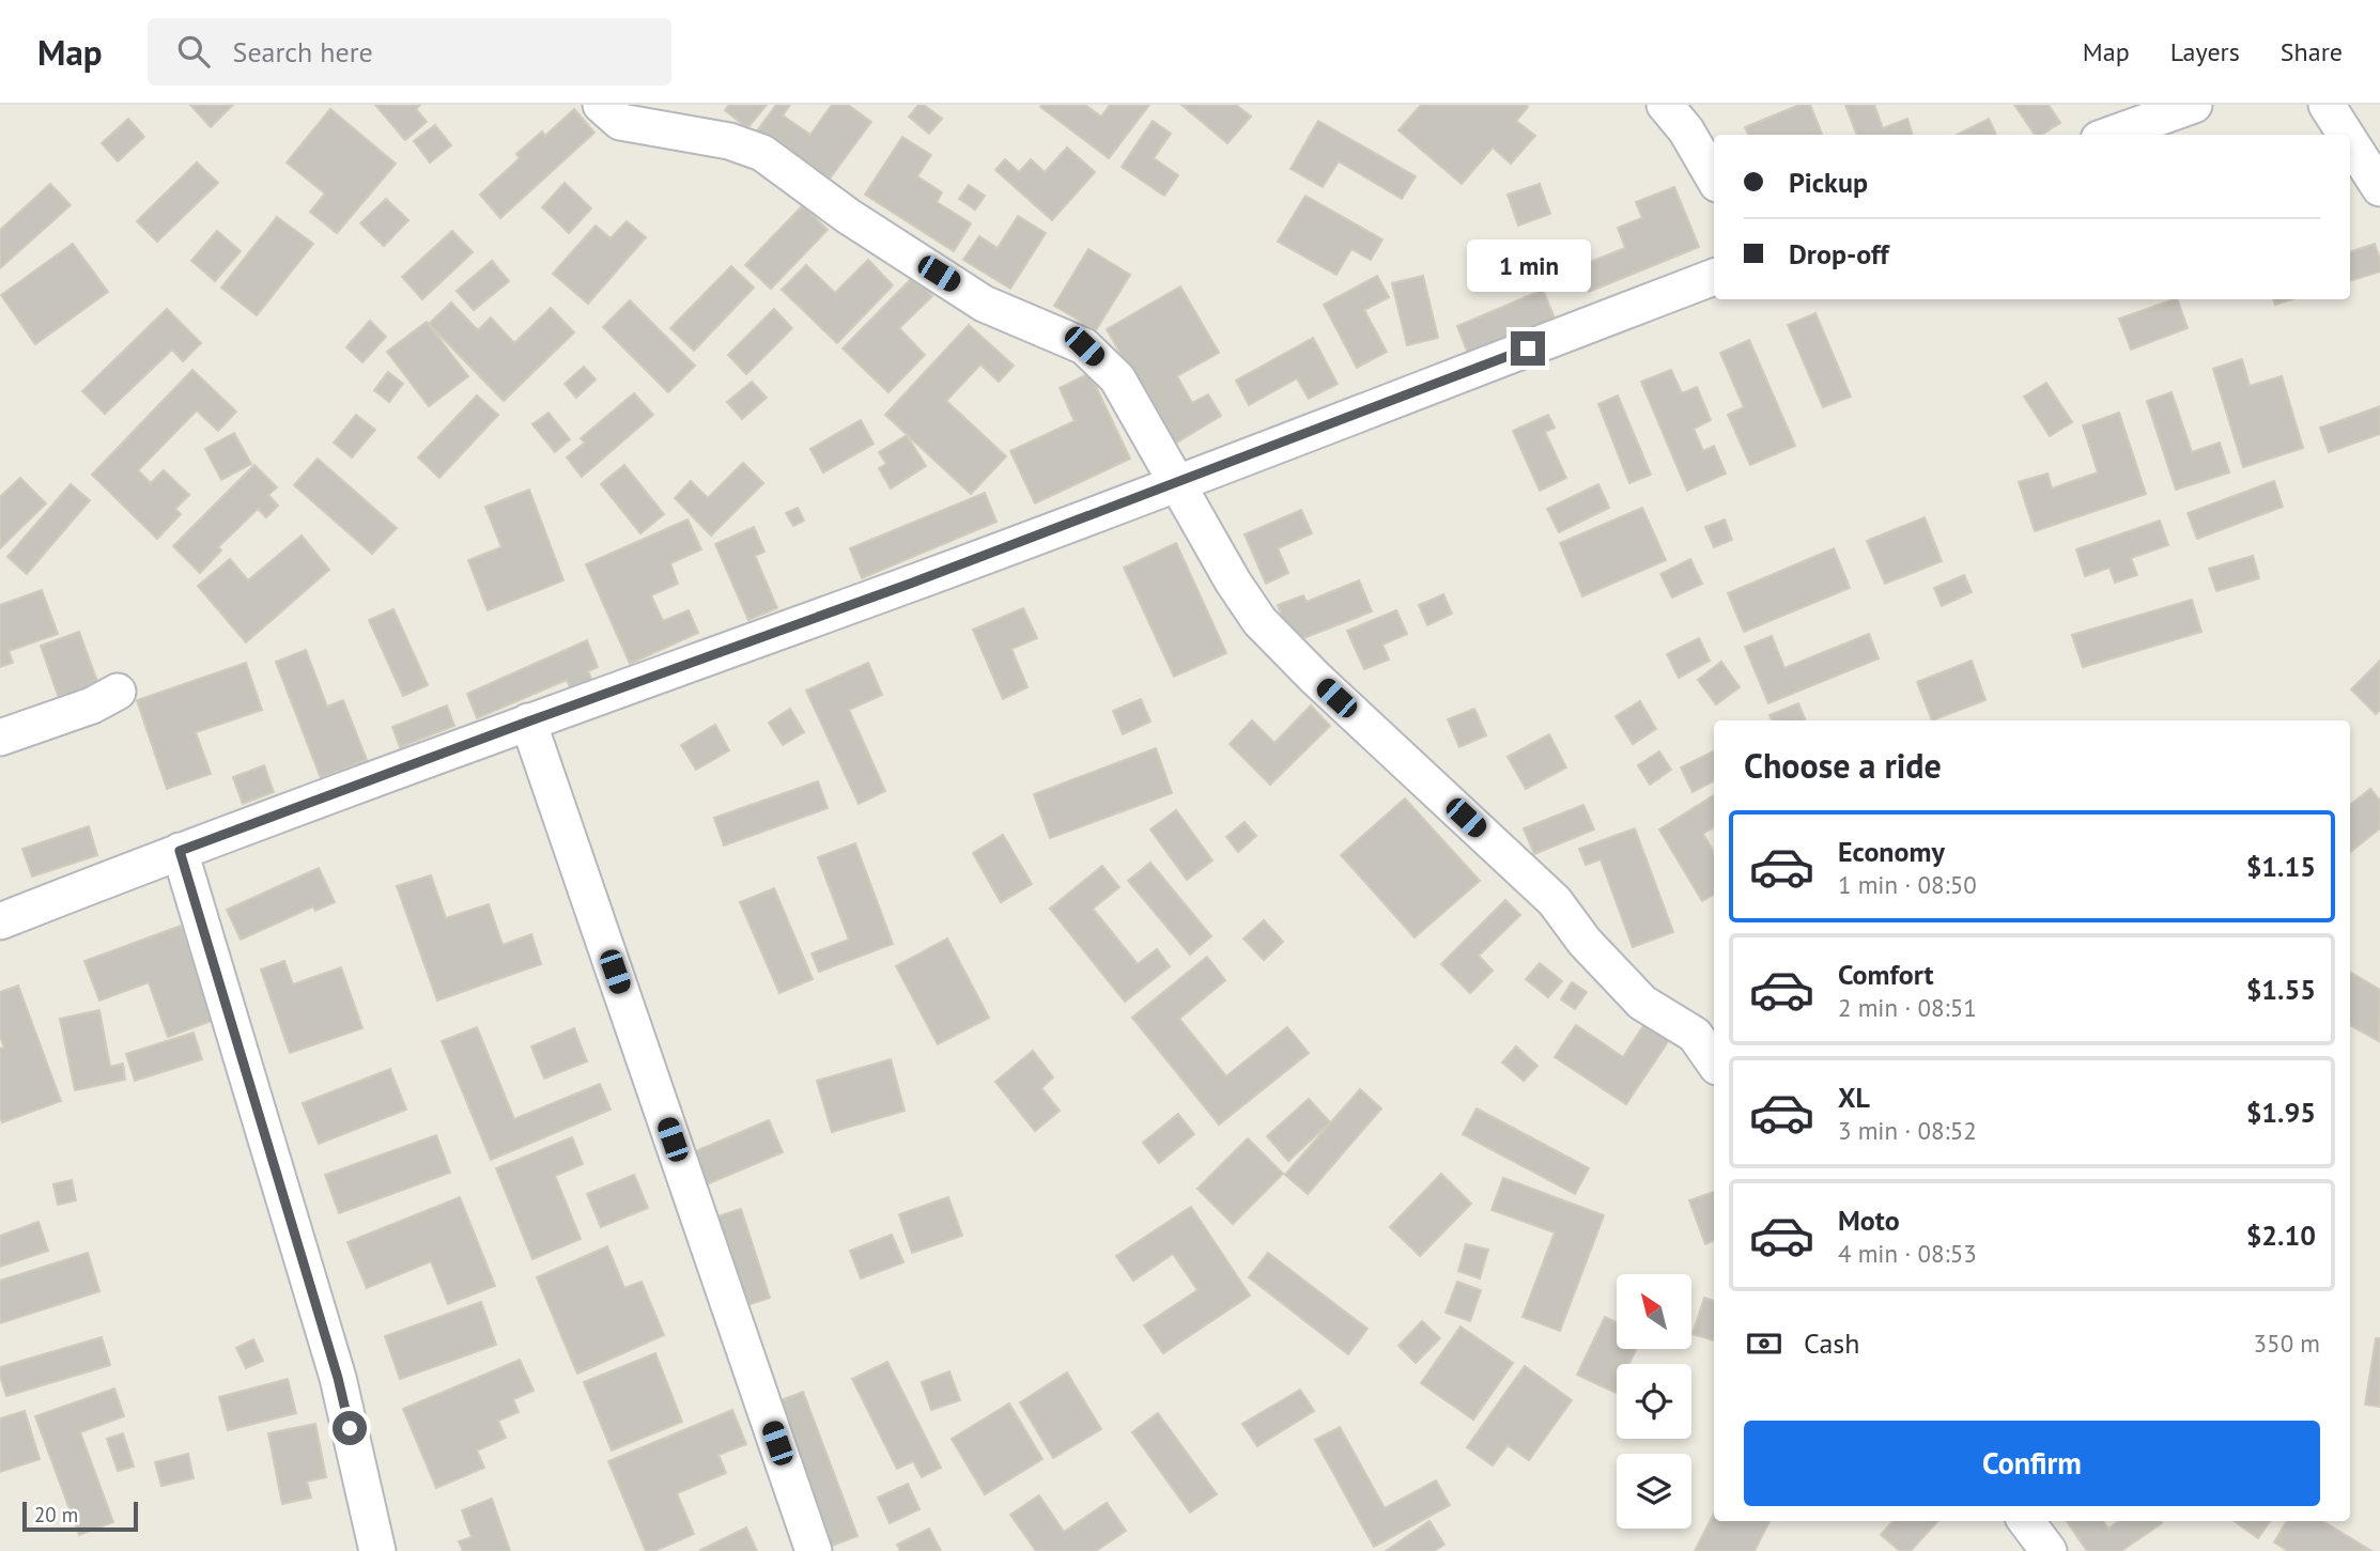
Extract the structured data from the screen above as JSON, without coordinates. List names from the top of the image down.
{
  "scale_bar": "20 m",
  "north": "top left",
  "page": {
    "header": "Map",
    "search": "Search here",
    "nav": ["Map", "Layers", "Share"],
    "banner": ["Pickup", "Drop-off"],
    "bubble": "1 min",
    "heading": "Choose a ride",
    "list": [
      {
        "name": "Economy",
        "note": "1 min · 08:50",
        "value": "$1.15"
      },
      {
        "name": "Comfort",
        "note": "2 min · 08:51",
        "value": "$1.55"
      },
      {
        "name": "XL",
        "note": "3 min · 08:52",
        "value": "$1.95"
      },
      {
        "name": "Moto",
        "note": "4 min · 08:53",
        "value": "$2.10"
      }
    ],
    "pay": ["Cash", "350 m"],
    "buttons": "Confirm",
    "scale": "20 m"
  }
}
